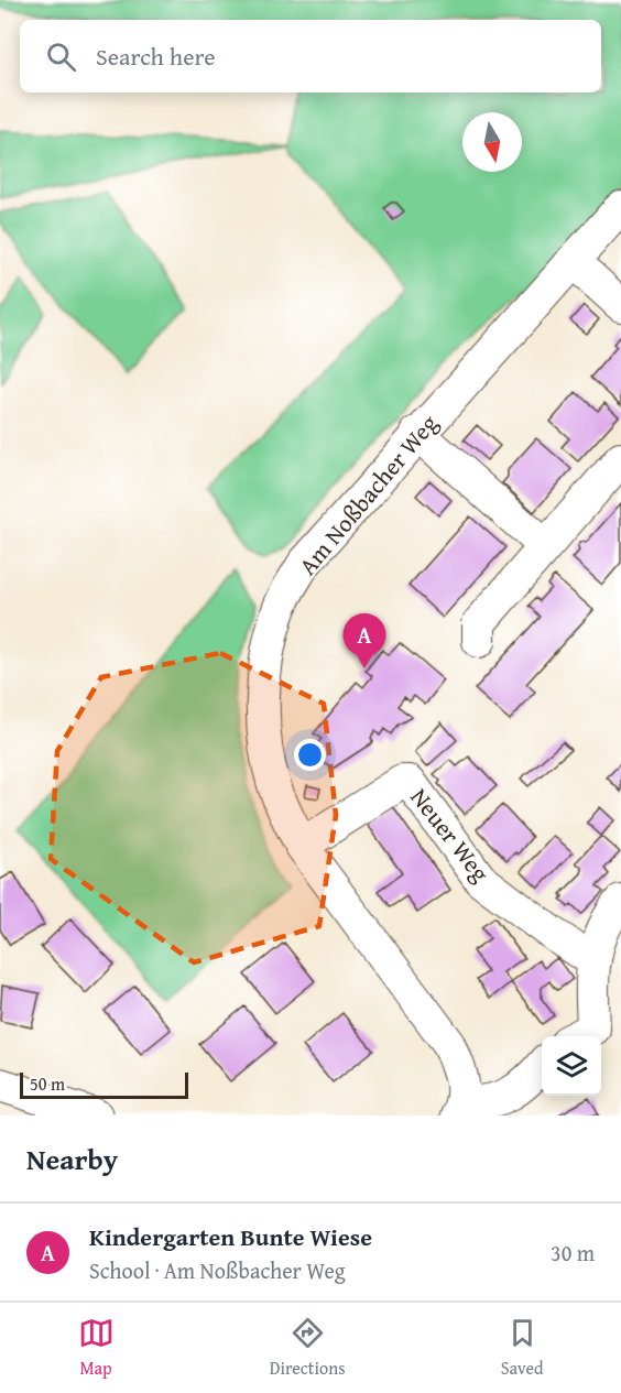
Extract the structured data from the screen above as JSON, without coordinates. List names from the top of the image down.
{
  "streets": {
    "street": ["Am Noßbacher Weg", "Neuer Weg"]
  },
  "crossings": [
    ["Am Noßbacher Weg", "Neuer Weg"]
  ],
  "scale_bar": "50 m",
  "north": "bottom",
  "page": {
    "search": "Search here",
    "pins": "A",
    "scale": "50 m",
    "heading": "Nearby",
    "list": [
      {
        "mark": "A",
        "name": "Kindergarten Bunte Wiese",
        "note": "School · Am Noßbacher Weg",
        "value": "30 m"
      }
    ],
    "nav": ["Map", "Directions", "Saved"]
  }
}
